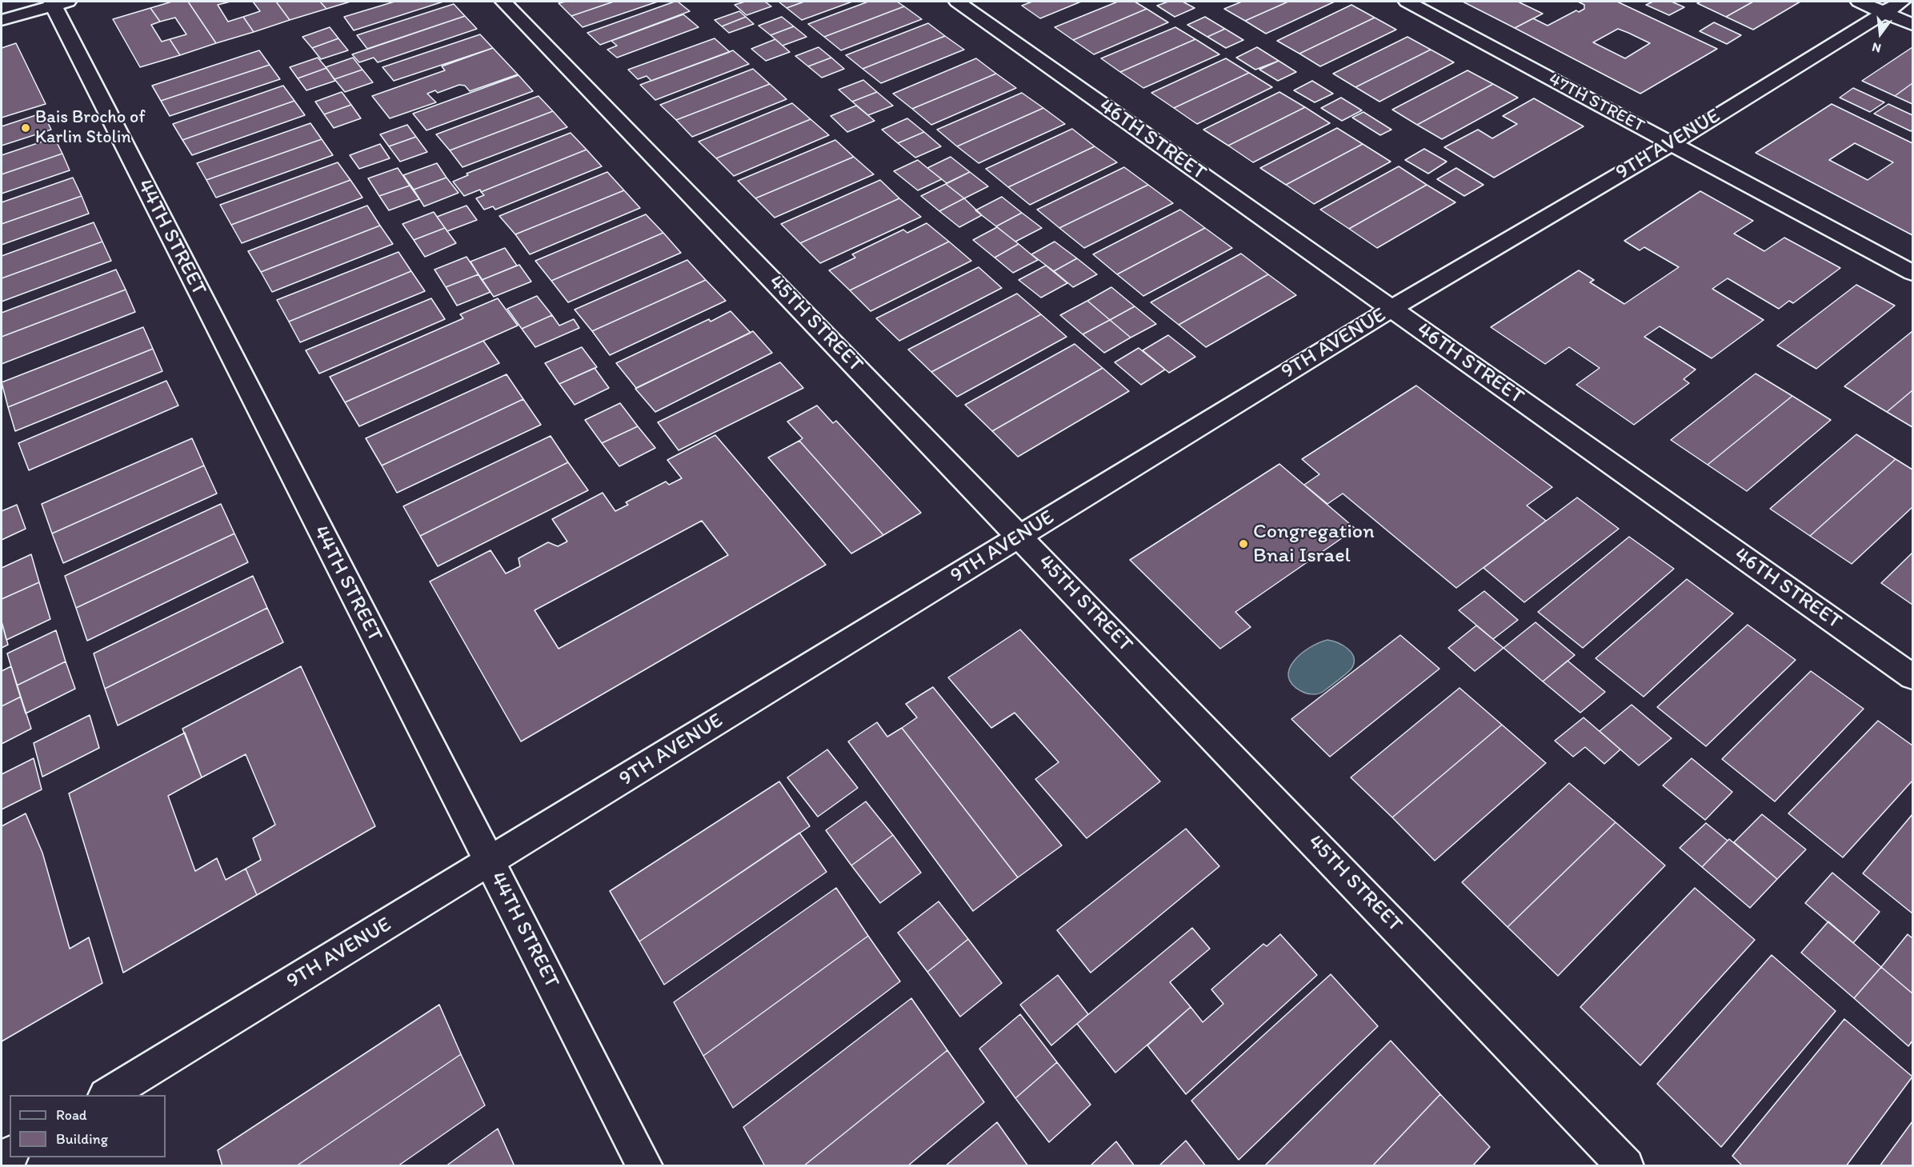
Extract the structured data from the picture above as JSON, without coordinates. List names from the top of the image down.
{
  "streets": {
    "street": [
      "47TH STREET",
      "46TH STREET",
      "9TH AVENUE",
      "44TH STREET",
      "45TH STREET"
    ]
  },
  "crossings": [
    ["47TH STREET", "9TH AVENUE"],
    ["46TH STREET", "9TH AVENUE"],
    ["9TH AVENUE", "44TH STREET"],
    ["9TH AVENUE", "45TH STREET"]
  ],
  "places": ["Bais Brocho of Karlin Stolin", "Congregation Bnai Israel"],
  "legend": ["Road", "Building"],
  "north": "bottom"
}
